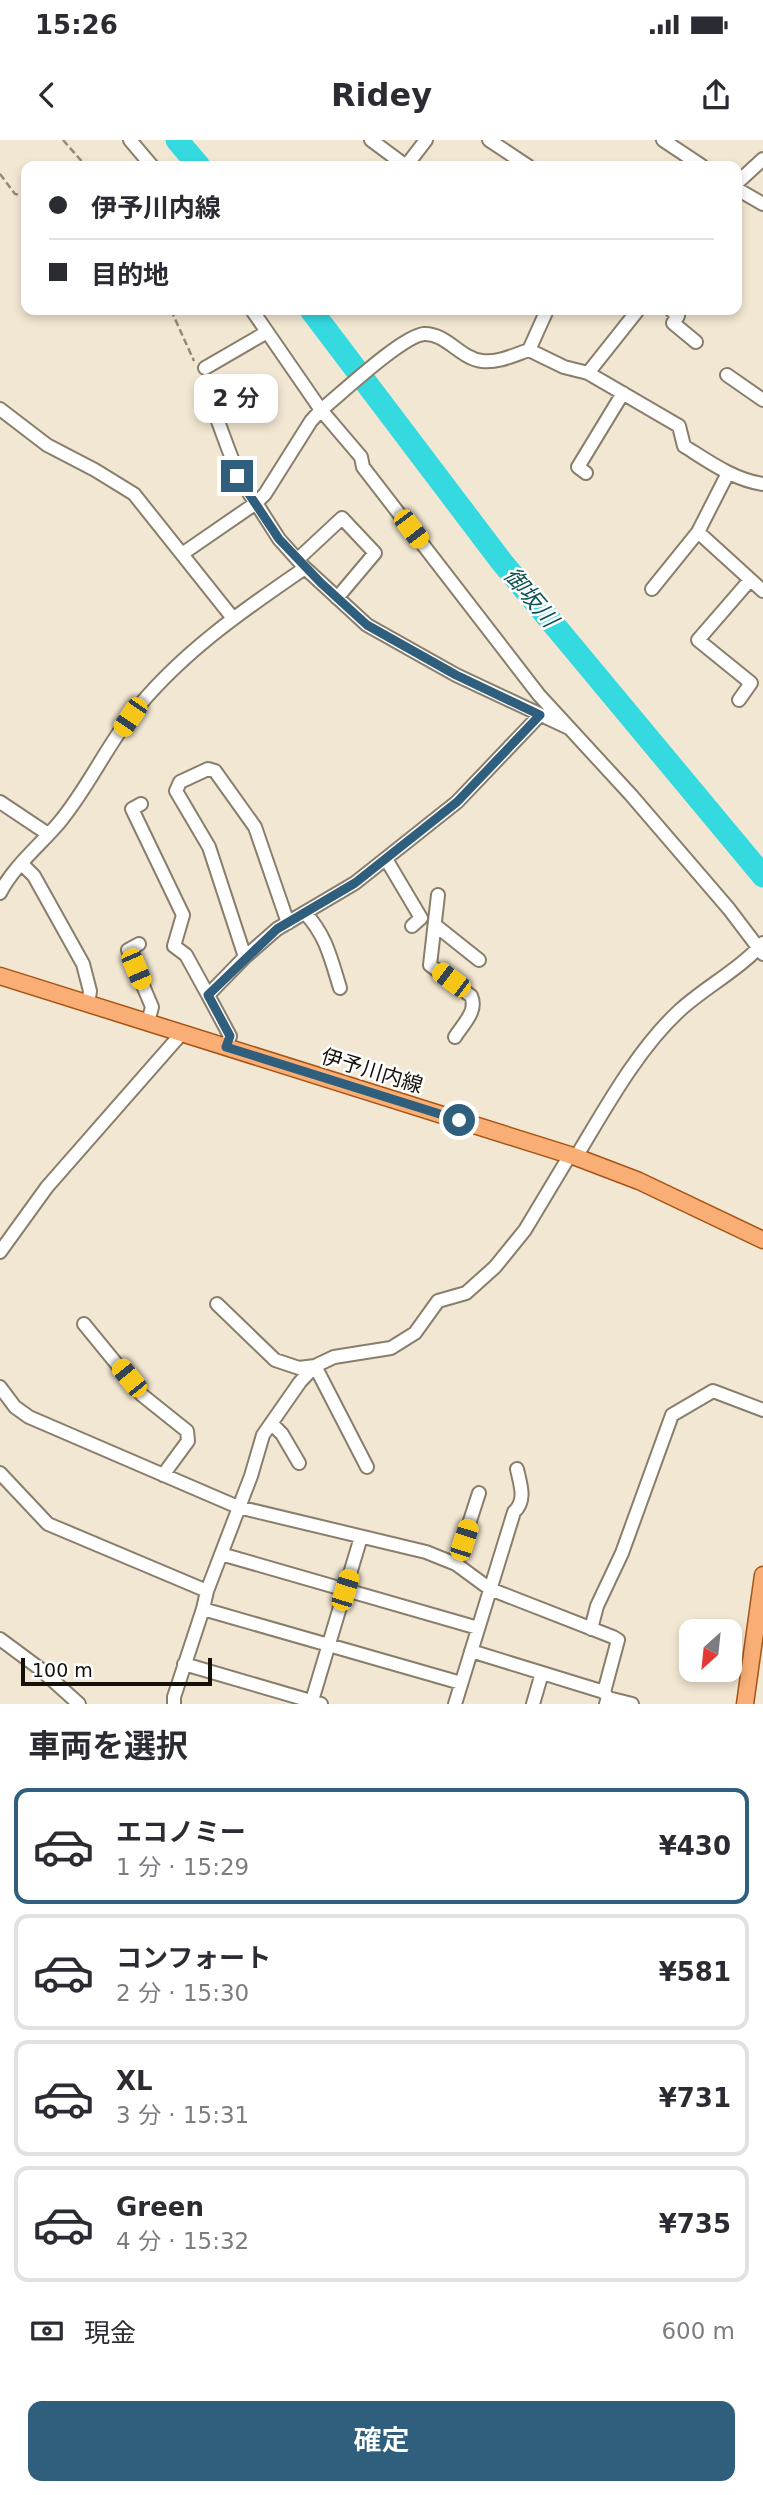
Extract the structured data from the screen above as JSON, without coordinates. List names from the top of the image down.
{
  "streets": {
    "main road": ["伊予川内線"]
  },
  "water": ["御坂川"],
  "scale_bar": "100 m",
  "north": "bottom left",
  "page": {
    "status": "15:26",
    "header": "Ridey",
    "banner": ["伊予川内線", "目的地"],
    "bubble": "2 分",
    "scale": "100 m",
    "heading": "車両を選択",
    "list": [
      {
        "name": "エコノミー",
        "note": "1 分 · 15:29",
        "value": "¥430"
      },
      {
        "name": "コンフォート",
        "note": "2 分 · 15:30",
        "value": "¥581"
      },
      {
        "name": "XL",
        "note": "3 分 · 15:31",
        "value": "¥731"
      },
      {
        "name": "Green",
        "note": "4 分 · 15:32",
        "value": "¥735"
      }
    ],
    "pay": ["現金", "600 m"],
    "buttons": "確定"
  }
}
